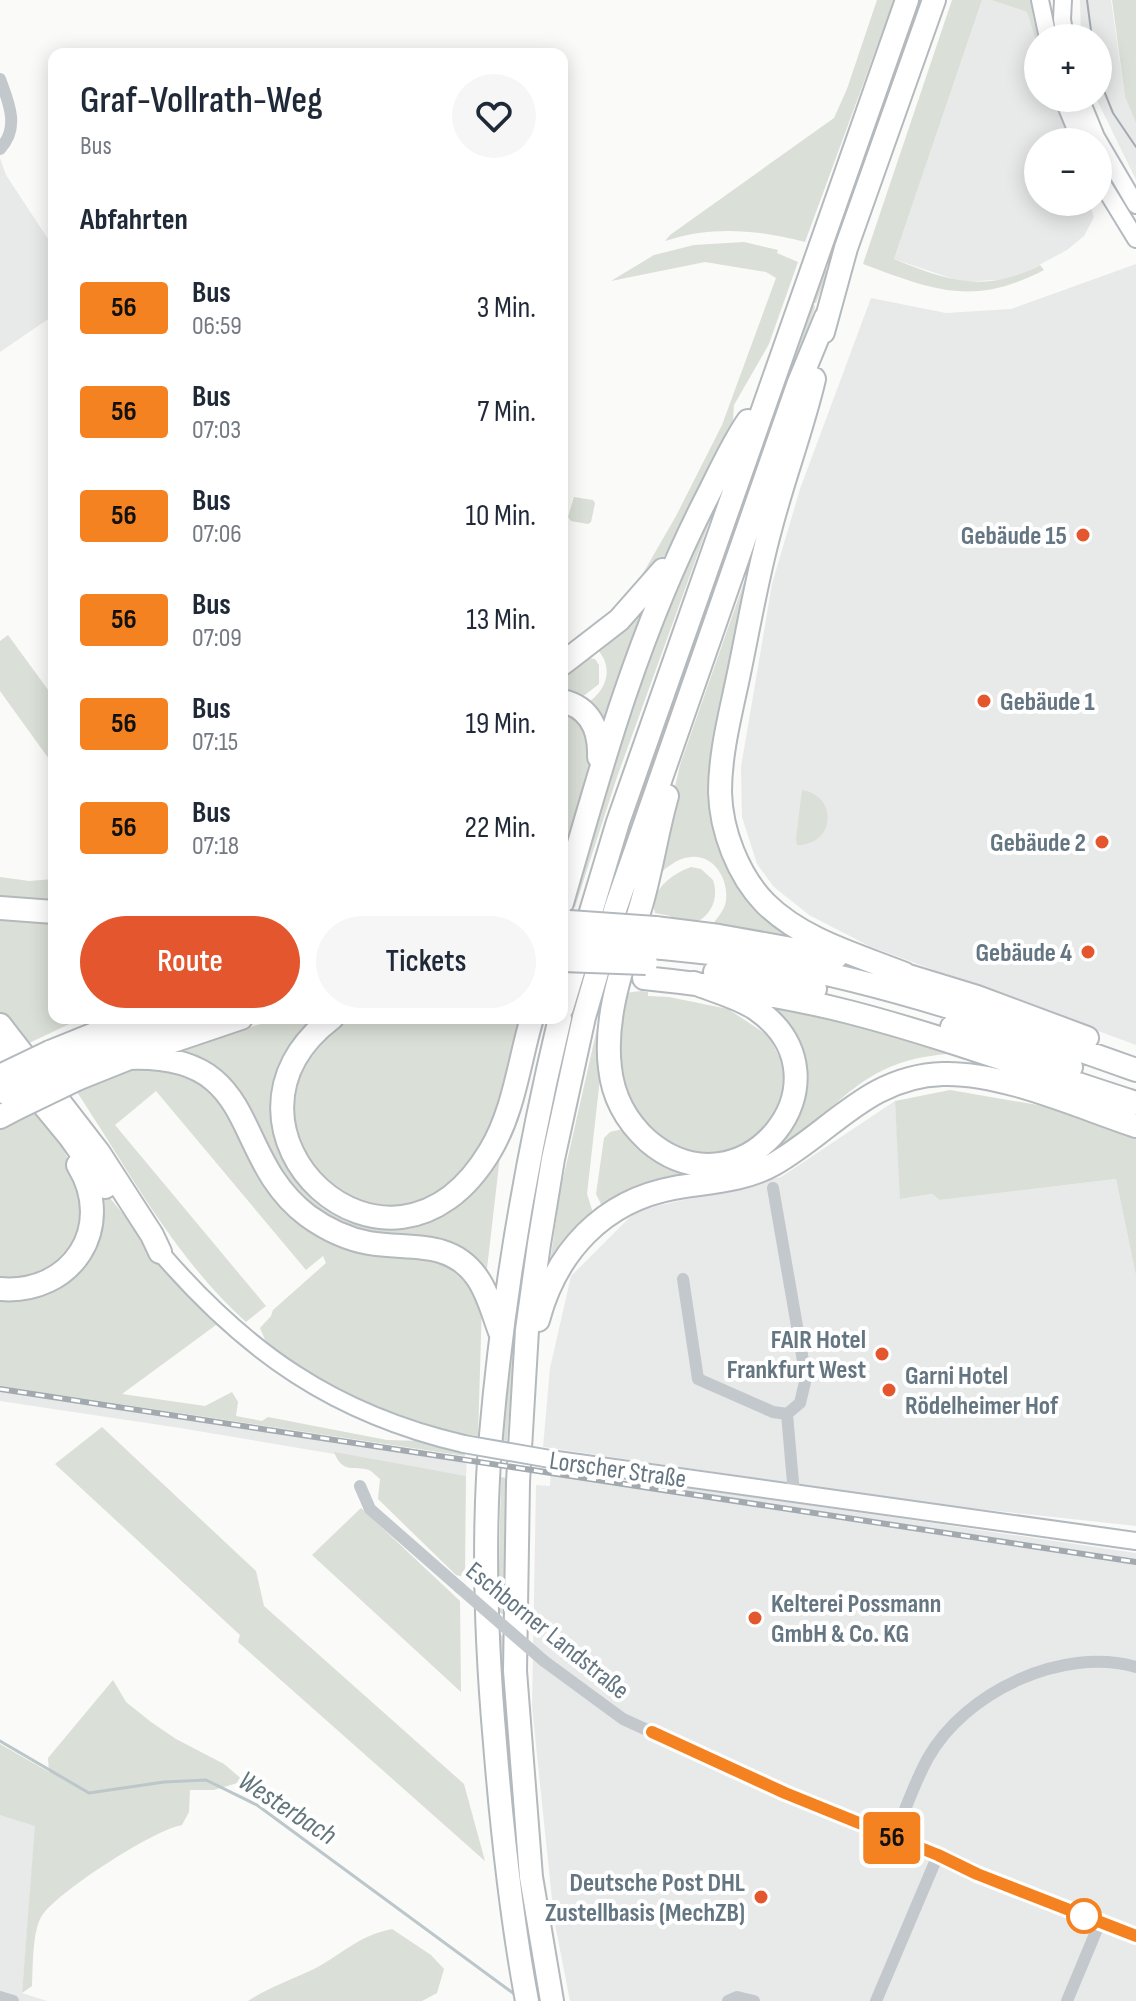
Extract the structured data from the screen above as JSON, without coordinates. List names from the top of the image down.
{
  "streets": {
    "main road": ["Lorscher Straße"],
    "street": ["Eschborner Landstraße"]
  },
  "water": ["Westerbach"],
  "places": [
    "Gebäude 15",
    "Gebäude 1",
    "Gebäude 2",
    "Gebäude 4",
    "FAIR Hotel Frankfurt West",
    "Garni Hotel Rödelheimer Hof",
    "Kelterei Possmann GmbH & Co. KG",
    "Deutsche Post DHL Zustellbasis (MechZB)"
  ],
  "lines": ["bus line 56"],
  "page": {
    "on_map": "56",
    "map_buttons": ["+", "−"],
    "heading": [
      ["Graf-Vollrath-Weg", "Bus"],
      "Abfahrten"
    ],
    "list": [
      {
        "mark": "56",
        "name": "Bus",
        "note": "06:59",
        "value": "3 Min."
      },
      {
        "mark": "56",
        "name": "Bus",
        "note": "07:03",
        "value": "7 Min."
      },
      {
        "mark": "56",
        "name": "Bus",
        "note": "07:06",
        "value": "10 Min."
      },
      {
        "mark": "56",
        "name": "Bus",
        "note": "07:09",
        "value": "13 Min."
      },
      {
        "mark": "56",
        "name": "Bus",
        "note": "07:15",
        "value": "19 Min."
      },
      {
        "mark": "56",
        "name": "Bus",
        "note": "07:18",
        "value": "22 Min."
      }
    ],
    "buttons": ["Route", "Tickets"]
  }
}
